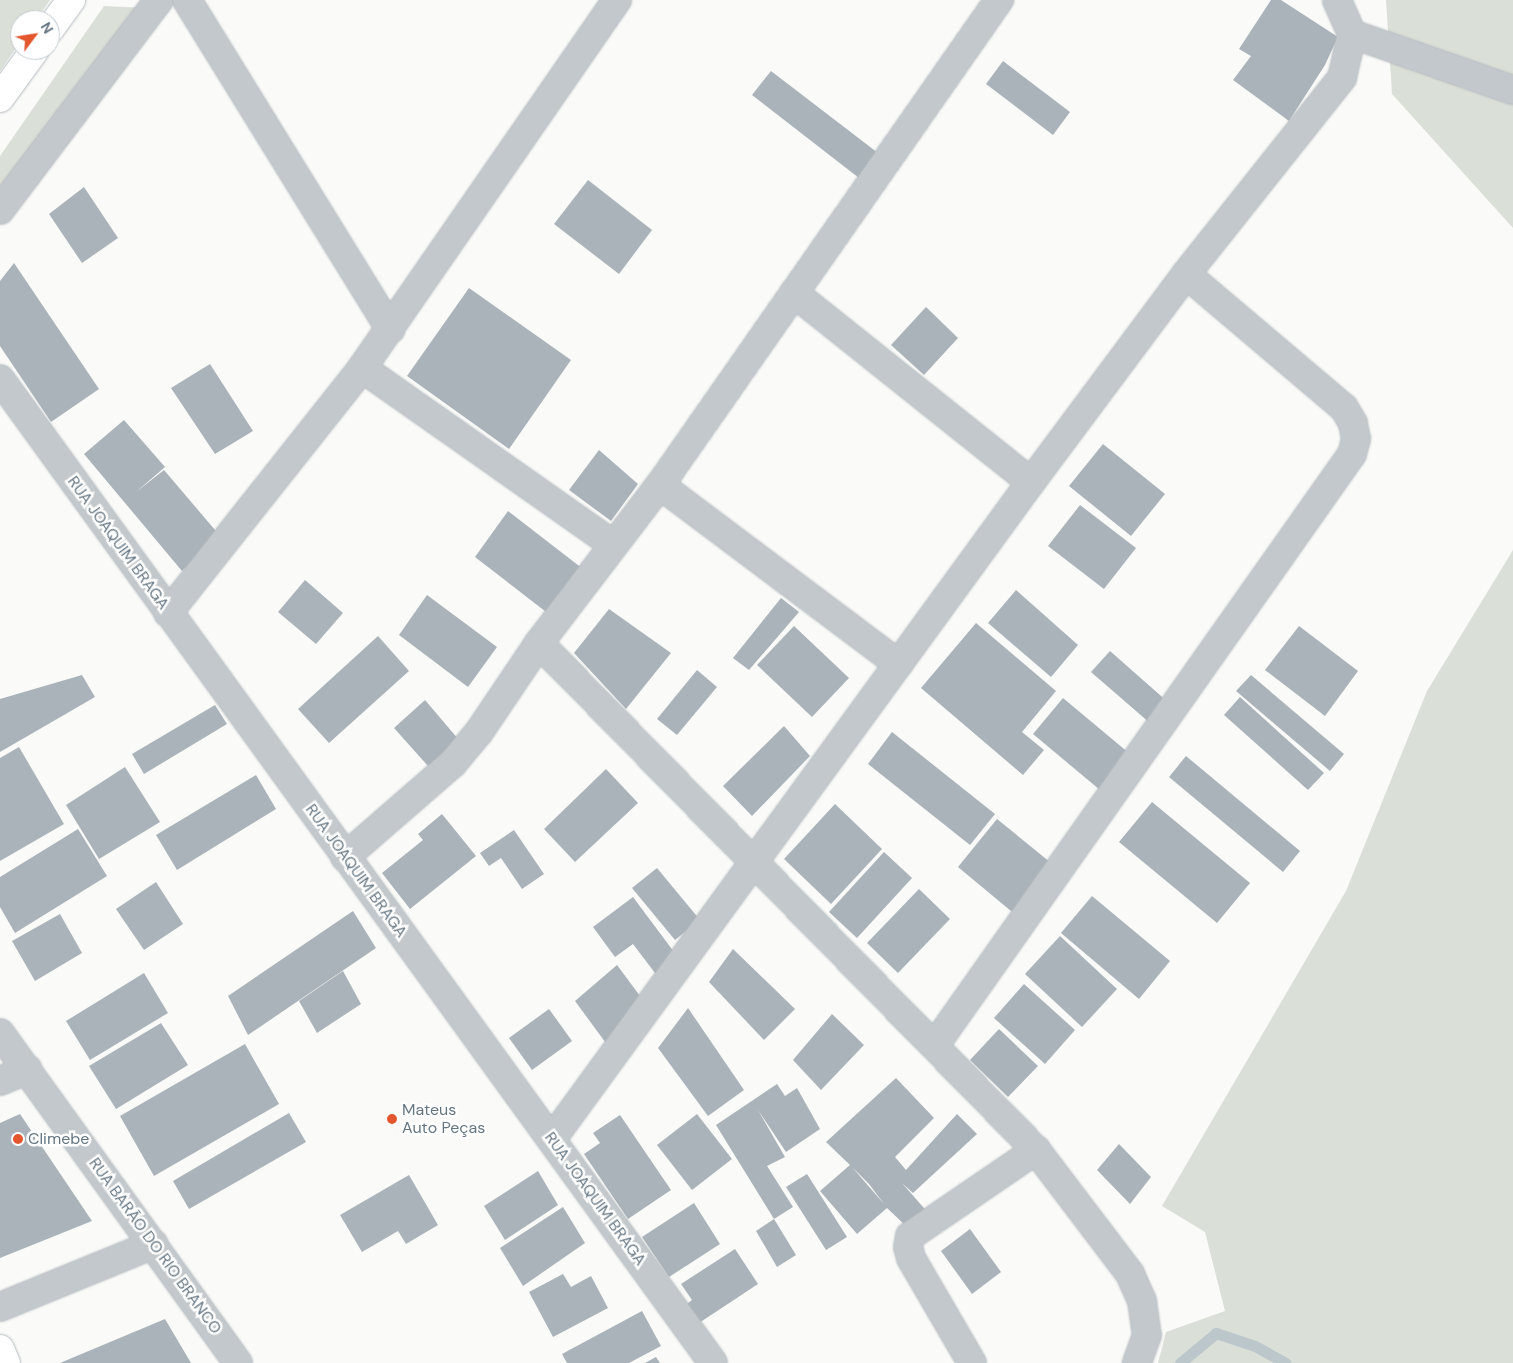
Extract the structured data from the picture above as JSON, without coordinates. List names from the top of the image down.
{
  "streets": {
    "street": ["RUA JOAQUIM BRAGA", "RUA BARÃO DO RIO BRANCO"]
  },
  "places": ["Mateus Auto Peças", "Climebe"],
  "north": "top right"
}
